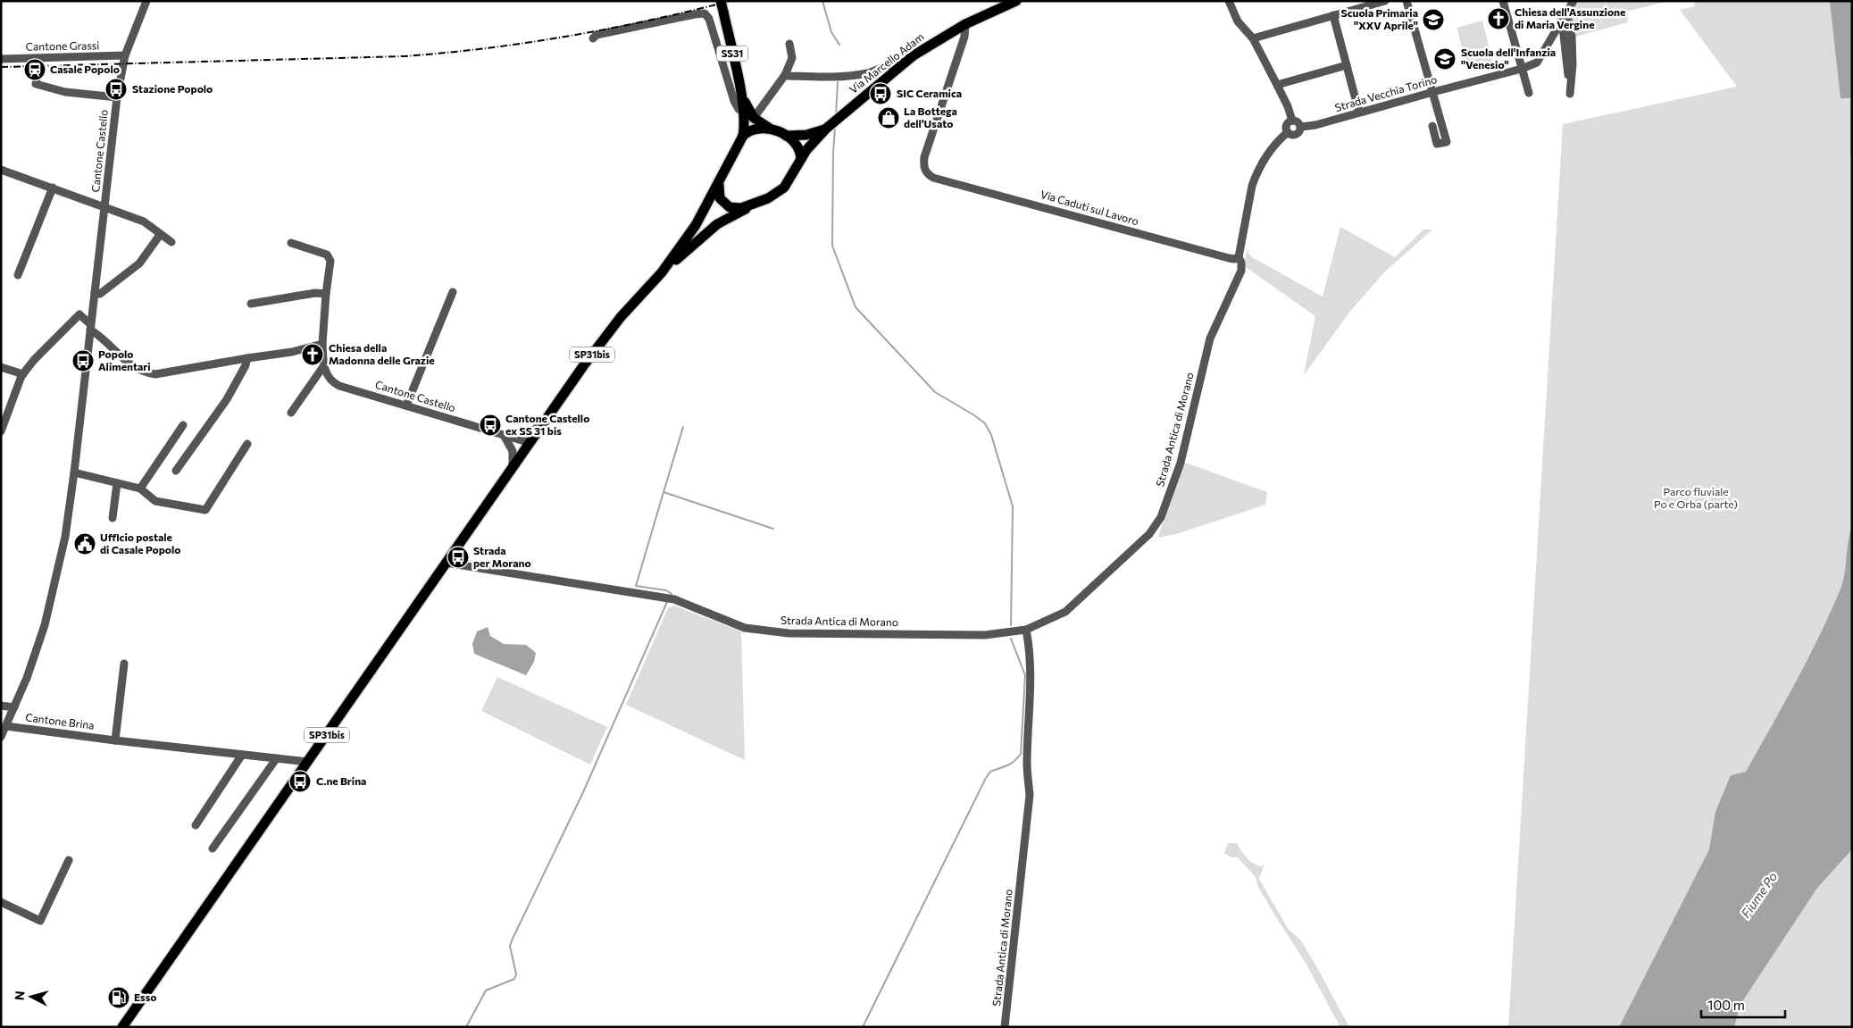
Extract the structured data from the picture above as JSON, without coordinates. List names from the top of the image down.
{
  "streets": {
    "main road": ["SS31", "Via Marcello Adam", "SP31bis"],
    "street": [
      "Cantone Grassi",
      "Strada Vecchia Torino",
      "Cantone Castello",
      "Via Caduti sul Lavoro",
      "Strada Antica di Morano",
      "Cantone Brina"
    ]
  },
  "crossings": [
    ["Cantone Grassi", "Cantone Castello"],
    ["SS31", "Via Marcello Adam"],
    ["SS31", "SP31bis"],
    ["Via Marcello Adam", "Via Caduti sul Lavoro"],
    ["Via Marcello Adam", "SP31bis"],
    ["Cantone Castello", "SP31bis"],
    ["Cantone Castello", "Cantone Brina"],
    ["Via Caduti sul Lavoro", "Strada Antica di Morano"],
    ["SP31bis", "Strada Antica di Morano"],
    ["SP31bis", "Cantone Brina"]
  ],
  "water": ["Fiume Po"],
  "parks": ["Parco fluviale Po e Orba (parte)"],
  "places": {
    "church": ["Chiesa dell'Assunzione di Maria Vergine", "Chiesa della Madonna delle Grazie"],
    "school or university": ["Scuola Primaria \"XXV Aprile\"", "Scuola dell'Infanzia \"Venesio\""],
    "station": ["Casale Popolo"],
    "bus stop": [
      "Stazione Popolo",
      "SIC Ceramica",
      "Popolo Alimentari",
      "Cantone Castello ex SS 31 bis",
      "Strada per Morano",
      "C.ne Brina"
    ],
    "shop": ["La Bottega dell'Usato"],
    "public building": ["Ufficio postale di Casale Popolo"],
    "fuel station": ["Esso"]
  },
  "scale_bar": "100 m",
  "north": "left"
}
